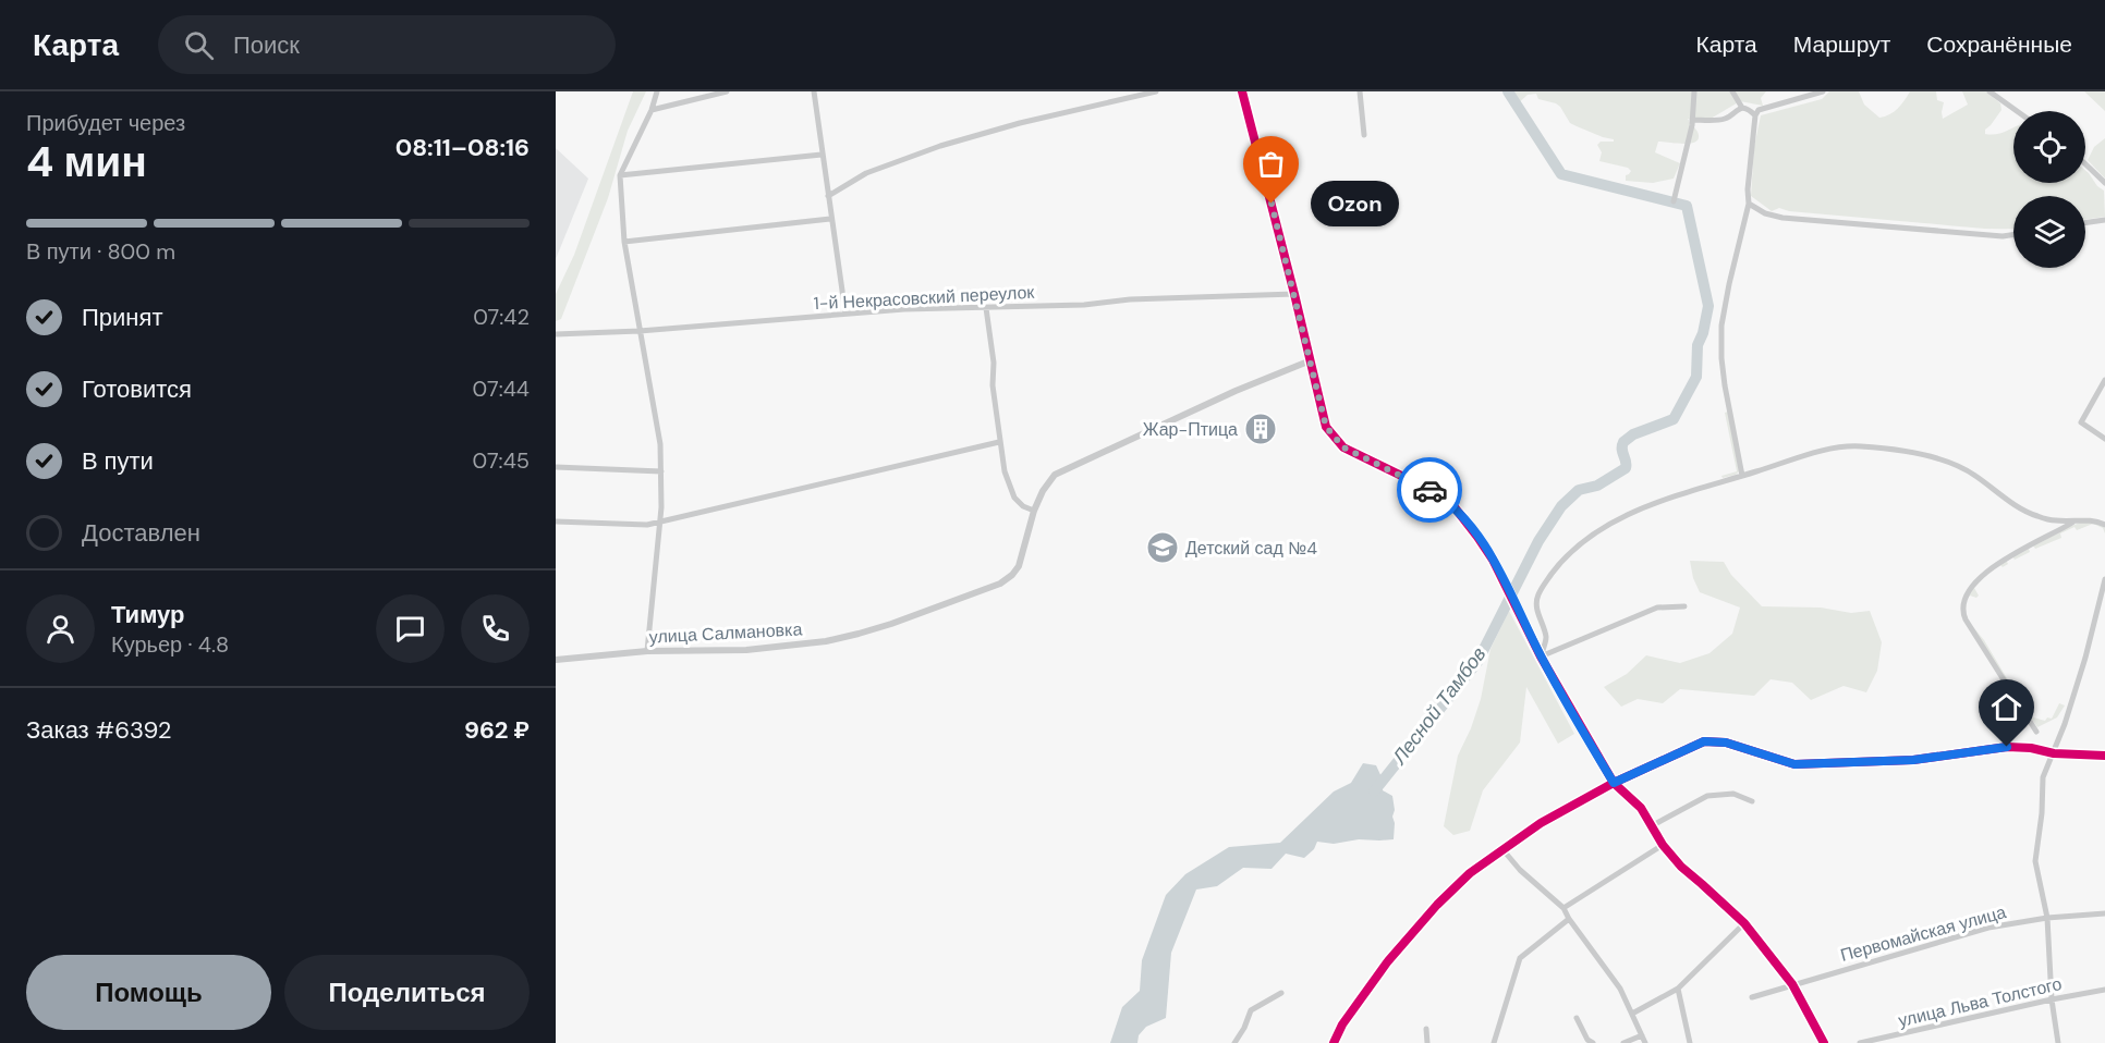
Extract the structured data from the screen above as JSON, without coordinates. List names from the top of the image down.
{
  "streets": {
    "street": [
      "1-й Некрасовский переулок",
      "улица Салмановка",
      "Первомайская улица",
      "улица Льва Толстого"
    ]
  },
  "water": ["Лесной Тамбов"],
  "places": {
    "other": ["Ozon"],
    "building": ["Жар-Птица"],
    "school or university": ["Детский сад №4"]
  },
  "page": {
    "header": "Карта",
    "search": "Поиск",
    "nav": ["Карта", "Маршрут", "Сохранённые"],
    "heading": ["4 мин", "Прибудет через", "08:11–08:16"],
    "panel": [
      "Тимур",
      "Курьер · 4.8",
      "Заказ #6392",
      "962 ₽"
    ],
    "bubble": "Ozon",
    "bar": "В пути · 800 m",
    "list": [
      ["Принят", "07:42"],
      ["Готовится", "07:44"],
      ["В пути", "07:45"],
      "Доставлен"
    ],
    "buttons": ["Помощь", "Поделиться"]
  }
}
